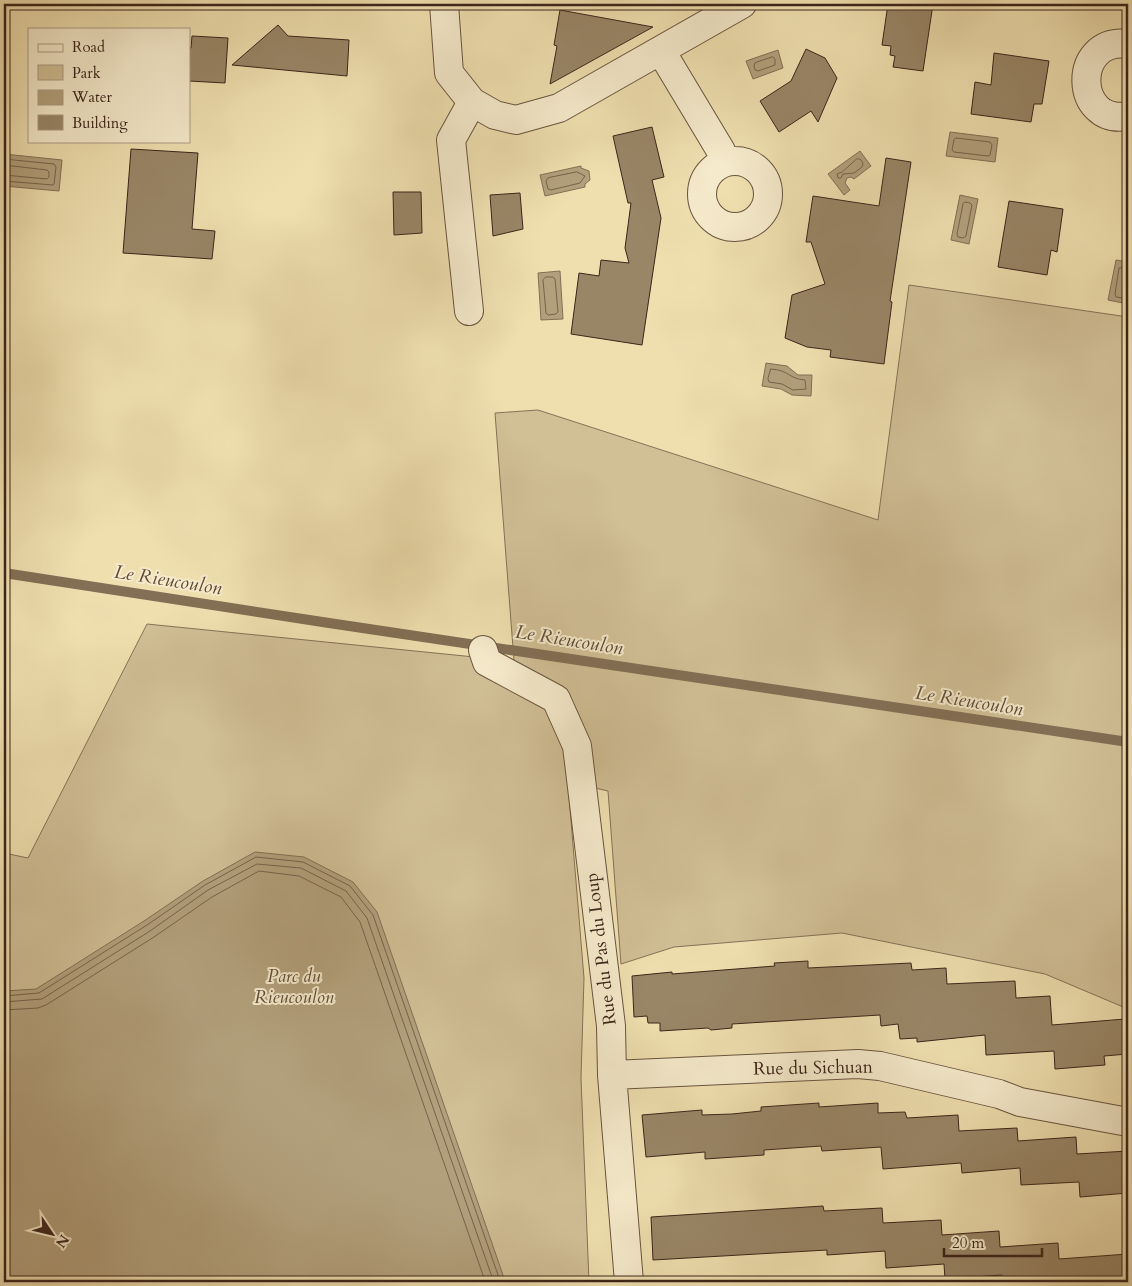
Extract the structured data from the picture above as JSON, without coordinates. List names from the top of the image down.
{
  "streets": {
    "street": ["Rue du Pas du Loup", "Rue du Sichuan"]
  },
  "crossings": [
    ["Rue du Pas du Loup", "Rue du Sichuan"]
  ],
  "water": ["Le Rieucoulon"],
  "parks": ["Parc du Rieucoulon"],
  "legend": [
    "Road",
    "Park",
    "Water",
    "Building"
  ],
  "scale_bar": "20 m",
  "north": "bottom right"
}
